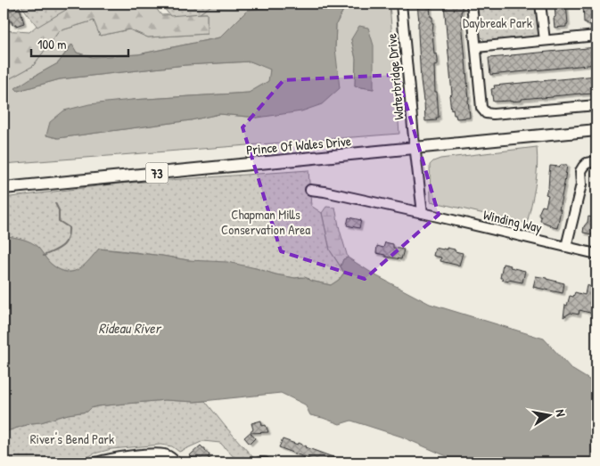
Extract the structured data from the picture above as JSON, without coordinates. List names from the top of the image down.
{
  "streets": {
    "main road": ["Prince Of Wales Drive", "73"],
    "street": ["Waterbridge Drive", "Winding Way"]
  },
  "crossings": [
    ["Waterbridge Drive", "Prince Of Wales Drive"]
  ],
  "water": ["Rideau River"],
  "parks": ["Daybreak Park", "Chapman Mills Conservation Area", "River's Bend Park"],
  "scale_bar": "100 m",
  "north": "right"
}
